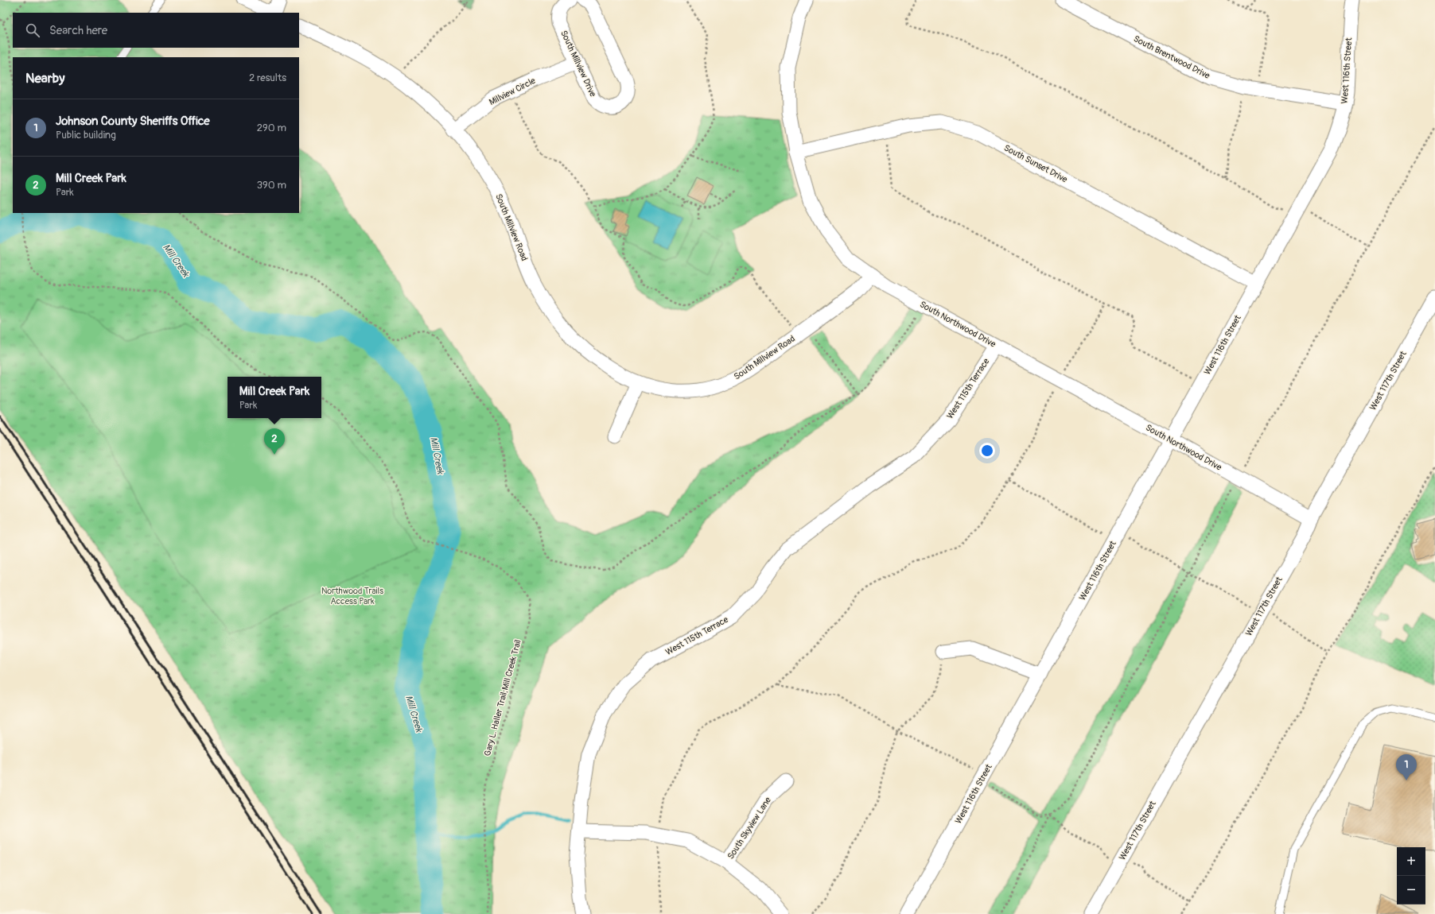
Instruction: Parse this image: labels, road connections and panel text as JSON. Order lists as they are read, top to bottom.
{
  "streets": {
    "street": [
      "South Brentwood Drive",
      "South Millview Drive",
      "West 116th Street",
      "Millview Circle",
      "South Sunset Drive",
      "South Millview Road",
      "South Northwood Drive",
      "West 117th Street",
      "West 115th Terrace",
      "South Skyview Lane"
    ],
    "path": ["Gary L. Haller Trail;Mill Creek Trail"]
  },
  "crossings": [
    ["South Brentwood Drive", "West 116th Street"],
    ["South Millview Drive", "Millview Circle"],
    ["West 116th Street", "South Sunset Drive"],
    ["West 116th Street", "South Northwood Drive"],
    ["Millview Circle", "South Millview Road"],
    ["South Sunset Drive", "South Northwood Drive"],
    ["South Millview Road", "South Northwood Drive"],
    ["South Northwood Drive", "West 117th Street"],
    ["South Northwood Drive", "West 115th Terrace"],
    ["West 115th Terrace", "South Skyview Lane"]
  ],
  "water": ["Mill Creek"],
  "parks": ["Northwood Trails Access Park"],
  "page": {
    "search": "Search here",
    "heading": ["Nearby", "2 results"],
    "list": [
      {
        "mark": "1",
        "name": "Johnson County Sheriffs Office",
        "note": "Public building",
        "value": "290 m"
      },
      {
        "mark": "2",
        "name": "Mill Creek Park",
        "note": "Park",
        "value": "390 m"
      }
    ],
    "popup": ["Mill Creek Park", "Park"],
    "pins": ["2", "1"],
    "map_buttons": ["+", "−"]
  }
}
